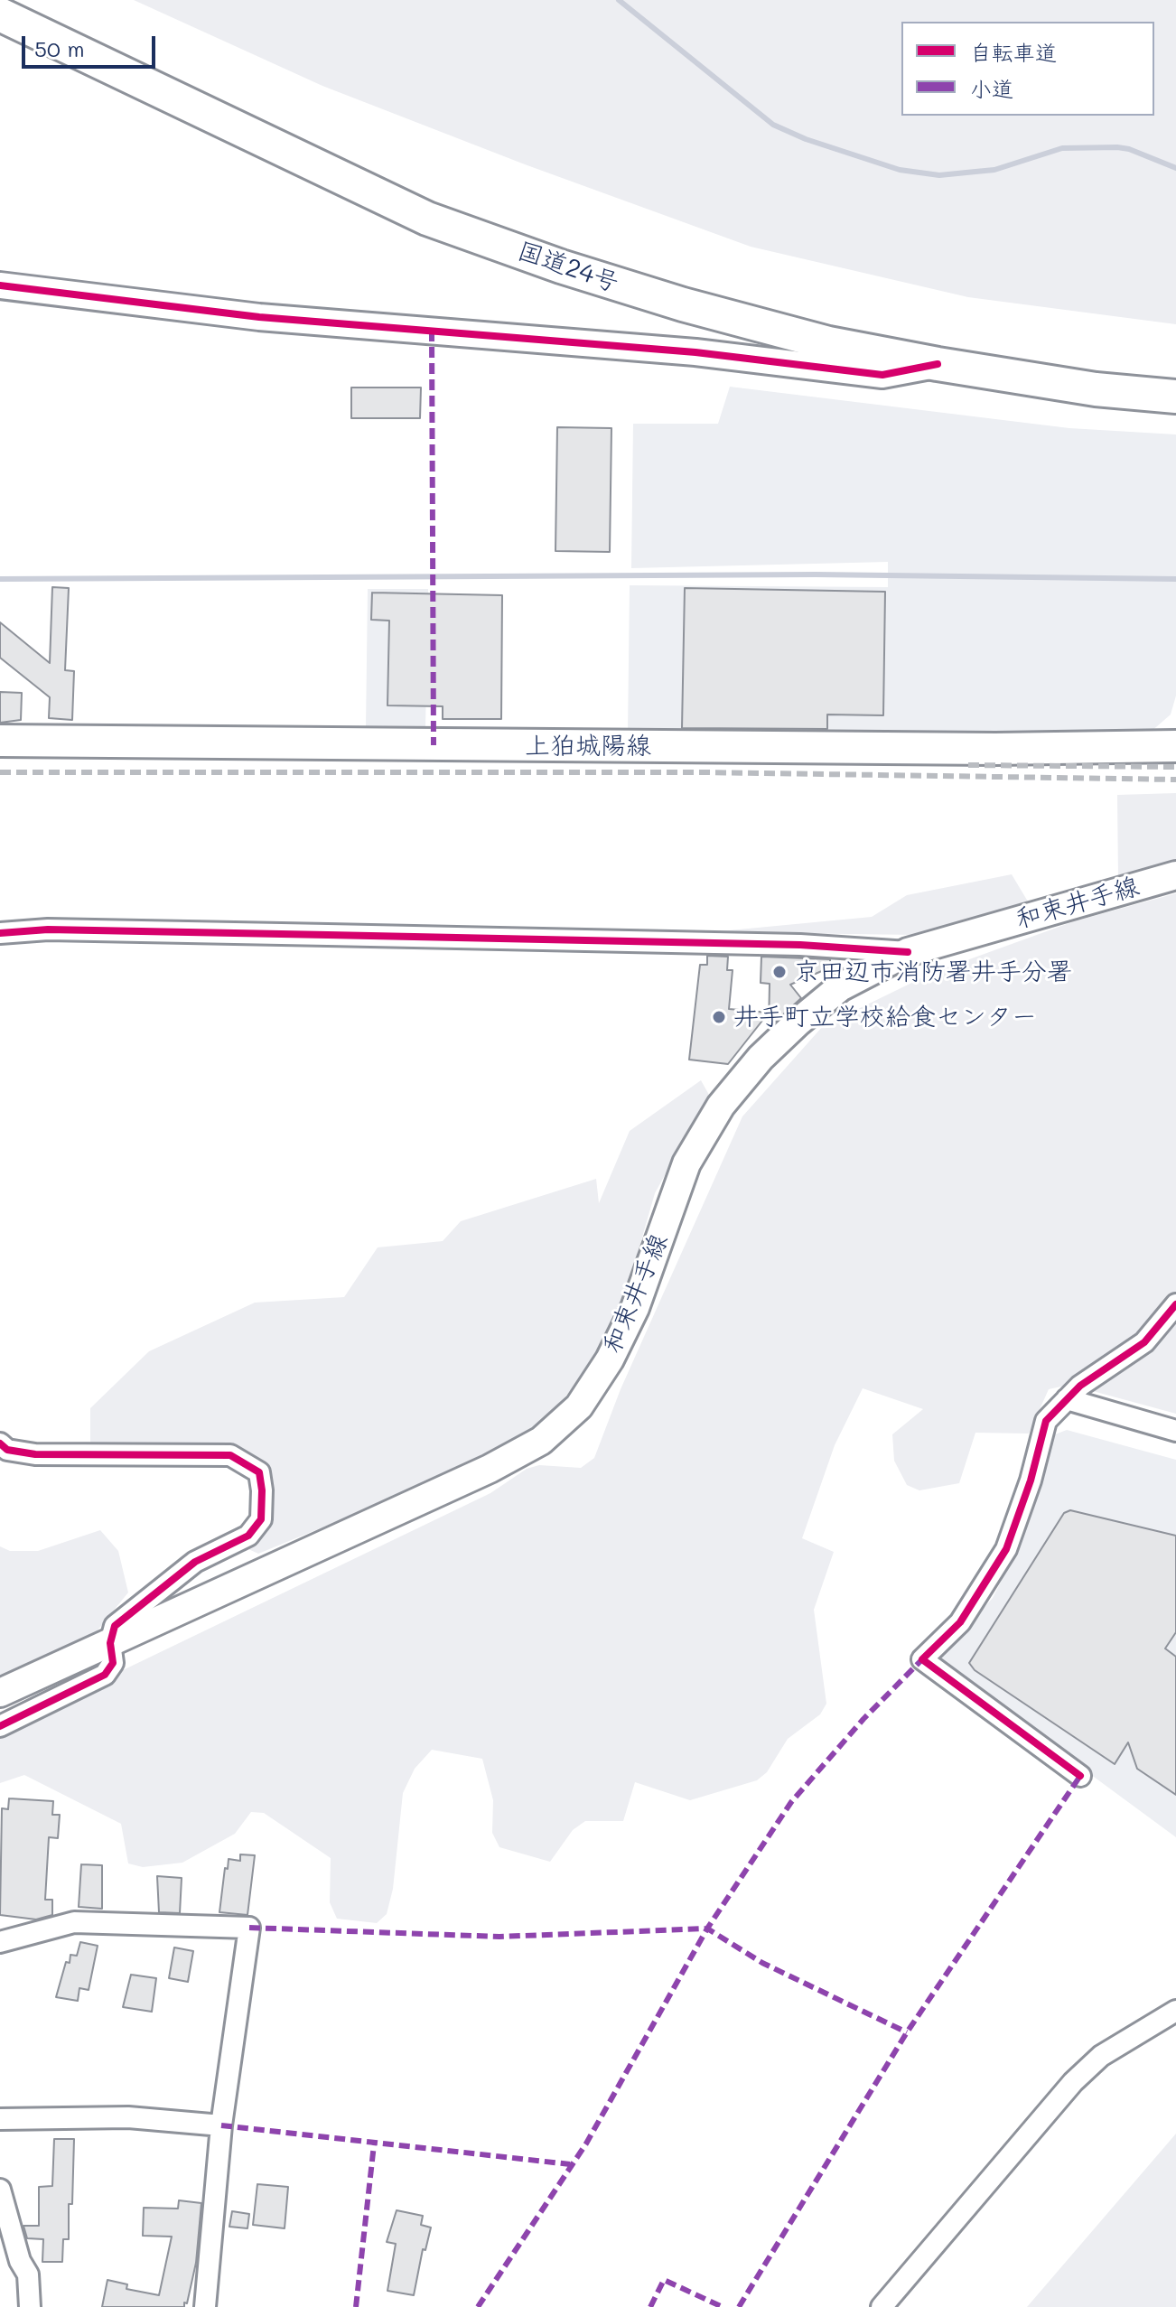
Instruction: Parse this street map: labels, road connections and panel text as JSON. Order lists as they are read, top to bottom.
{
  "streets": {
    "highway": ["国道24号"],
    "main road": ["上狛城陽線", "和束井手線"]
  },
  "places": ["京田辺市消防署井手分署", "井手町立学校給食センター"],
  "legend": ["自転車道", "小道"],
  "scale_bar": "50 m"
}
